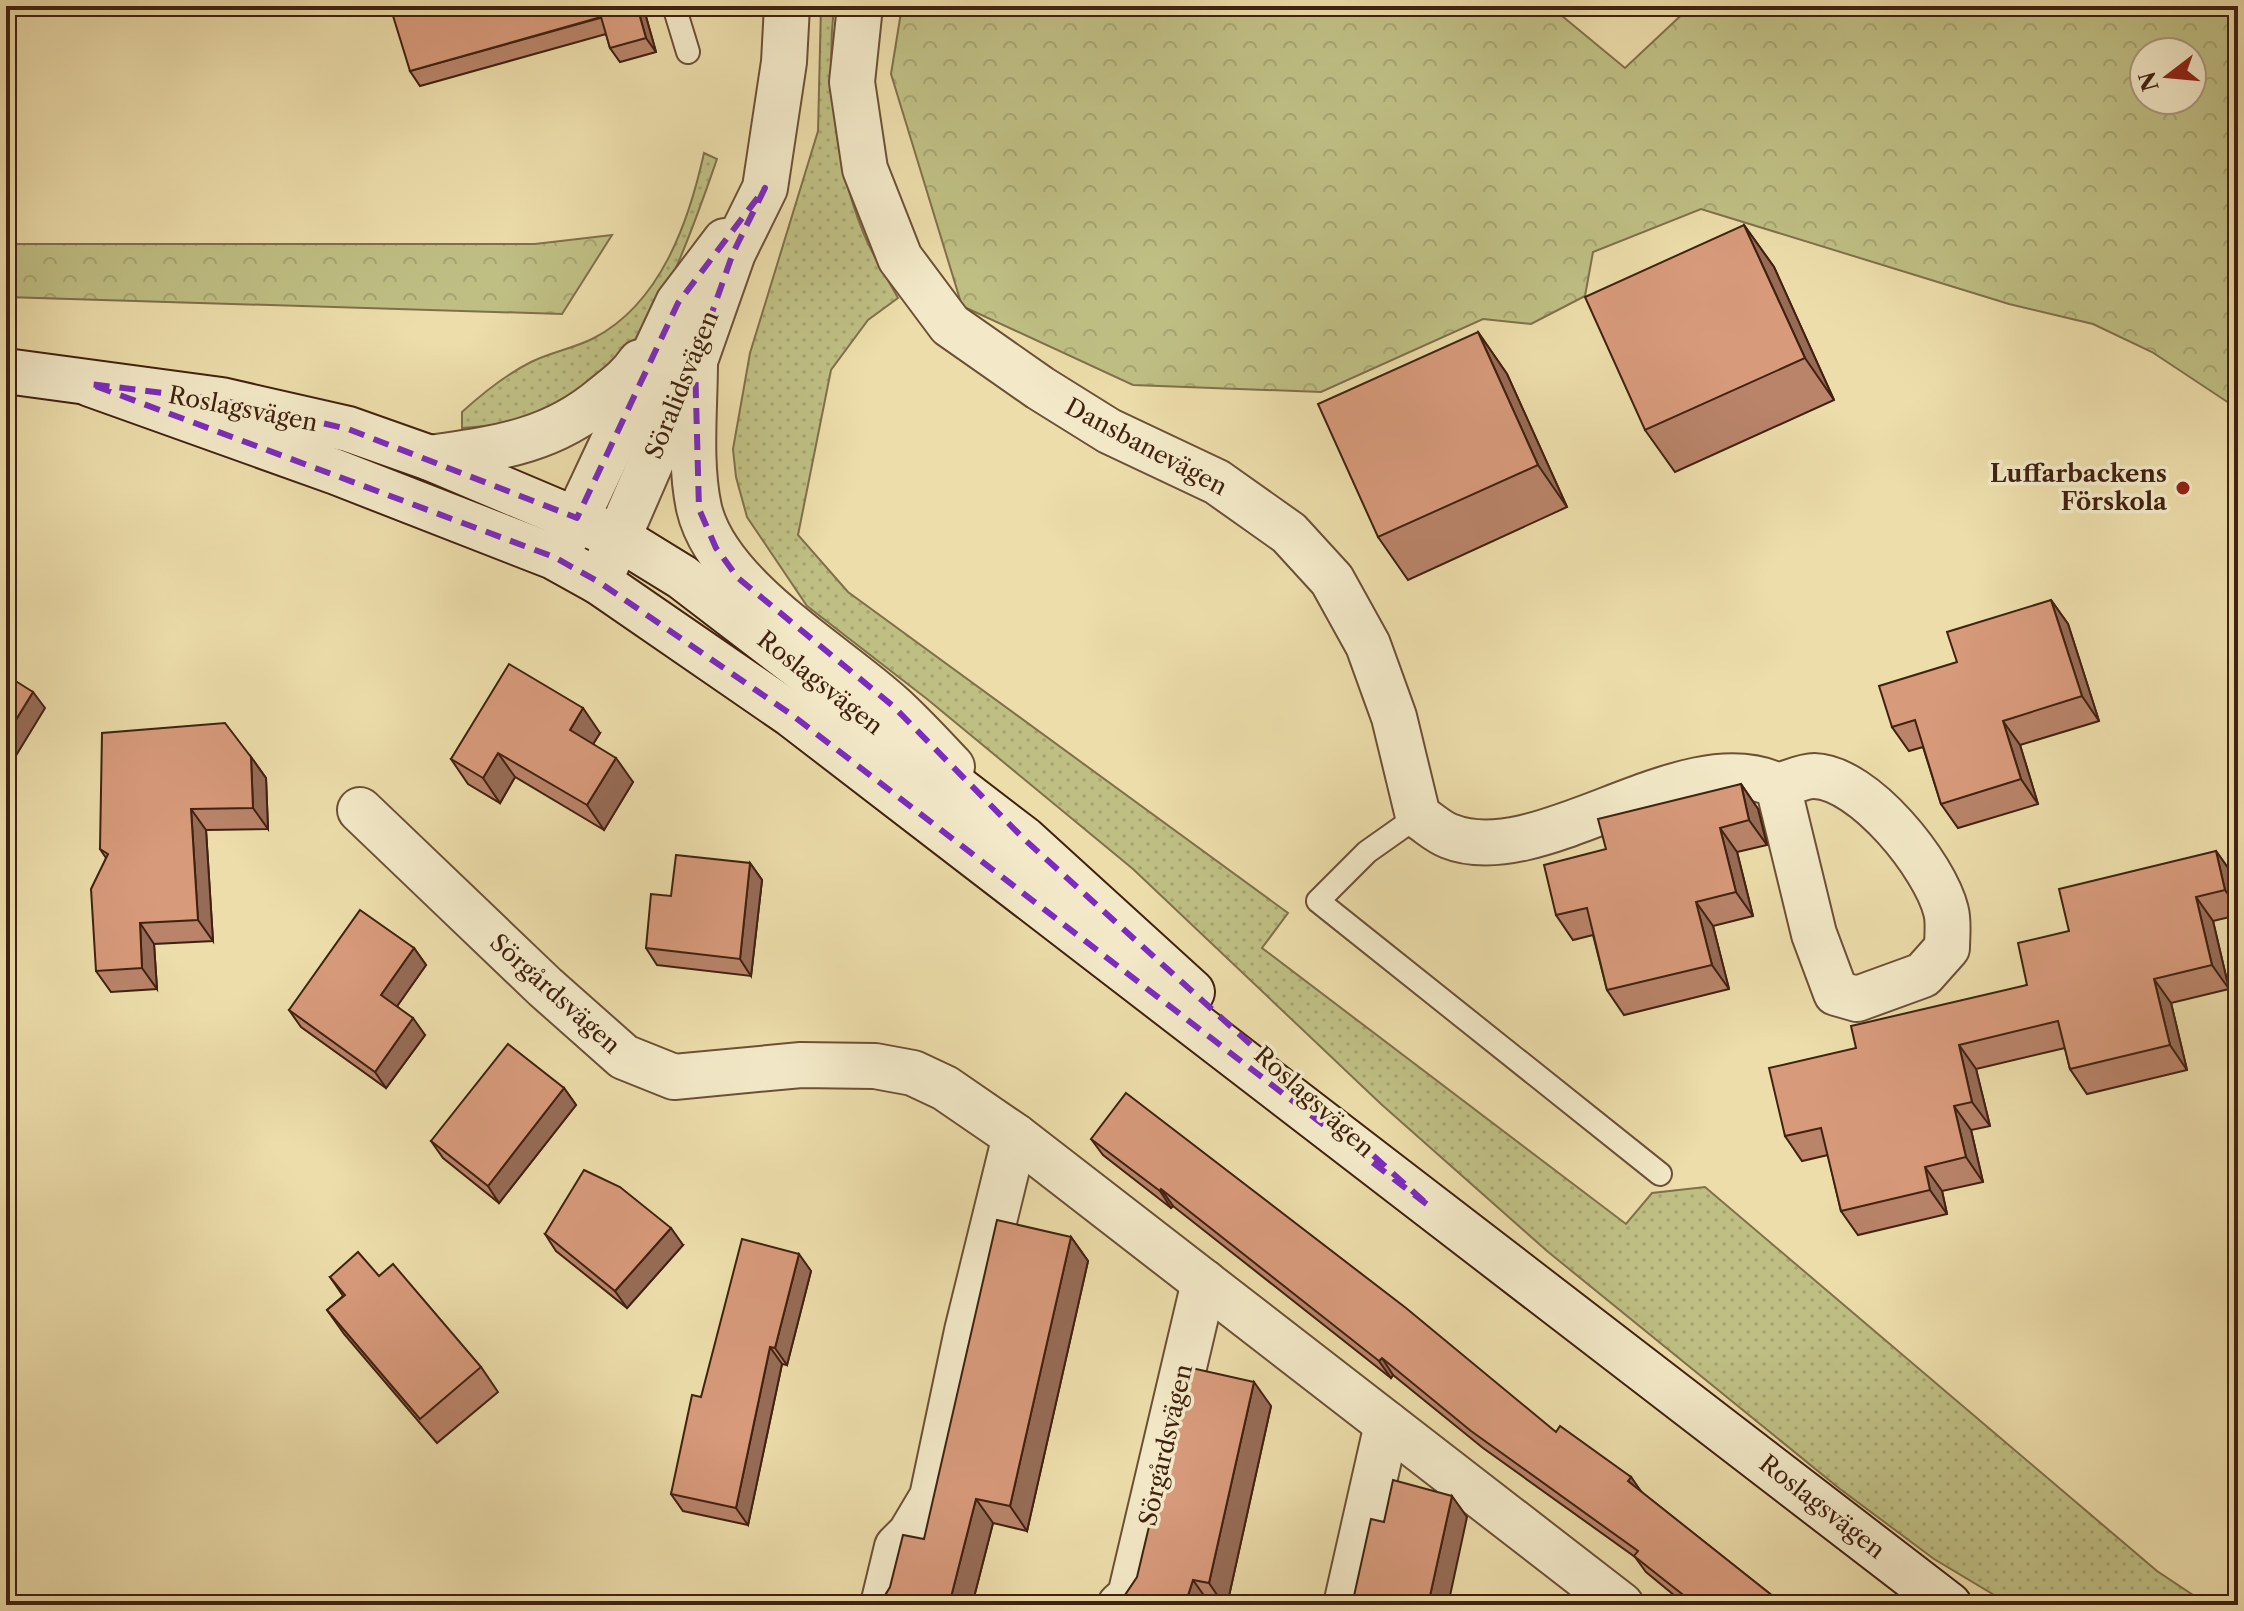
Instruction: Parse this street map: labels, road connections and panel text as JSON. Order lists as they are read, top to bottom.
{
  "streets": {
    "street": [
      "Söralidsvägen",
      "Roslagsvägen",
      "Dansbanevägen",
      "Sörgårdsvägen"
    ]
  },
  "crossings": [
    ["Söralidsvägen", "Roslagsvägen"]
  ],
  "places": ["Luffarbackens Förskola"],
  "north": "left"
}
